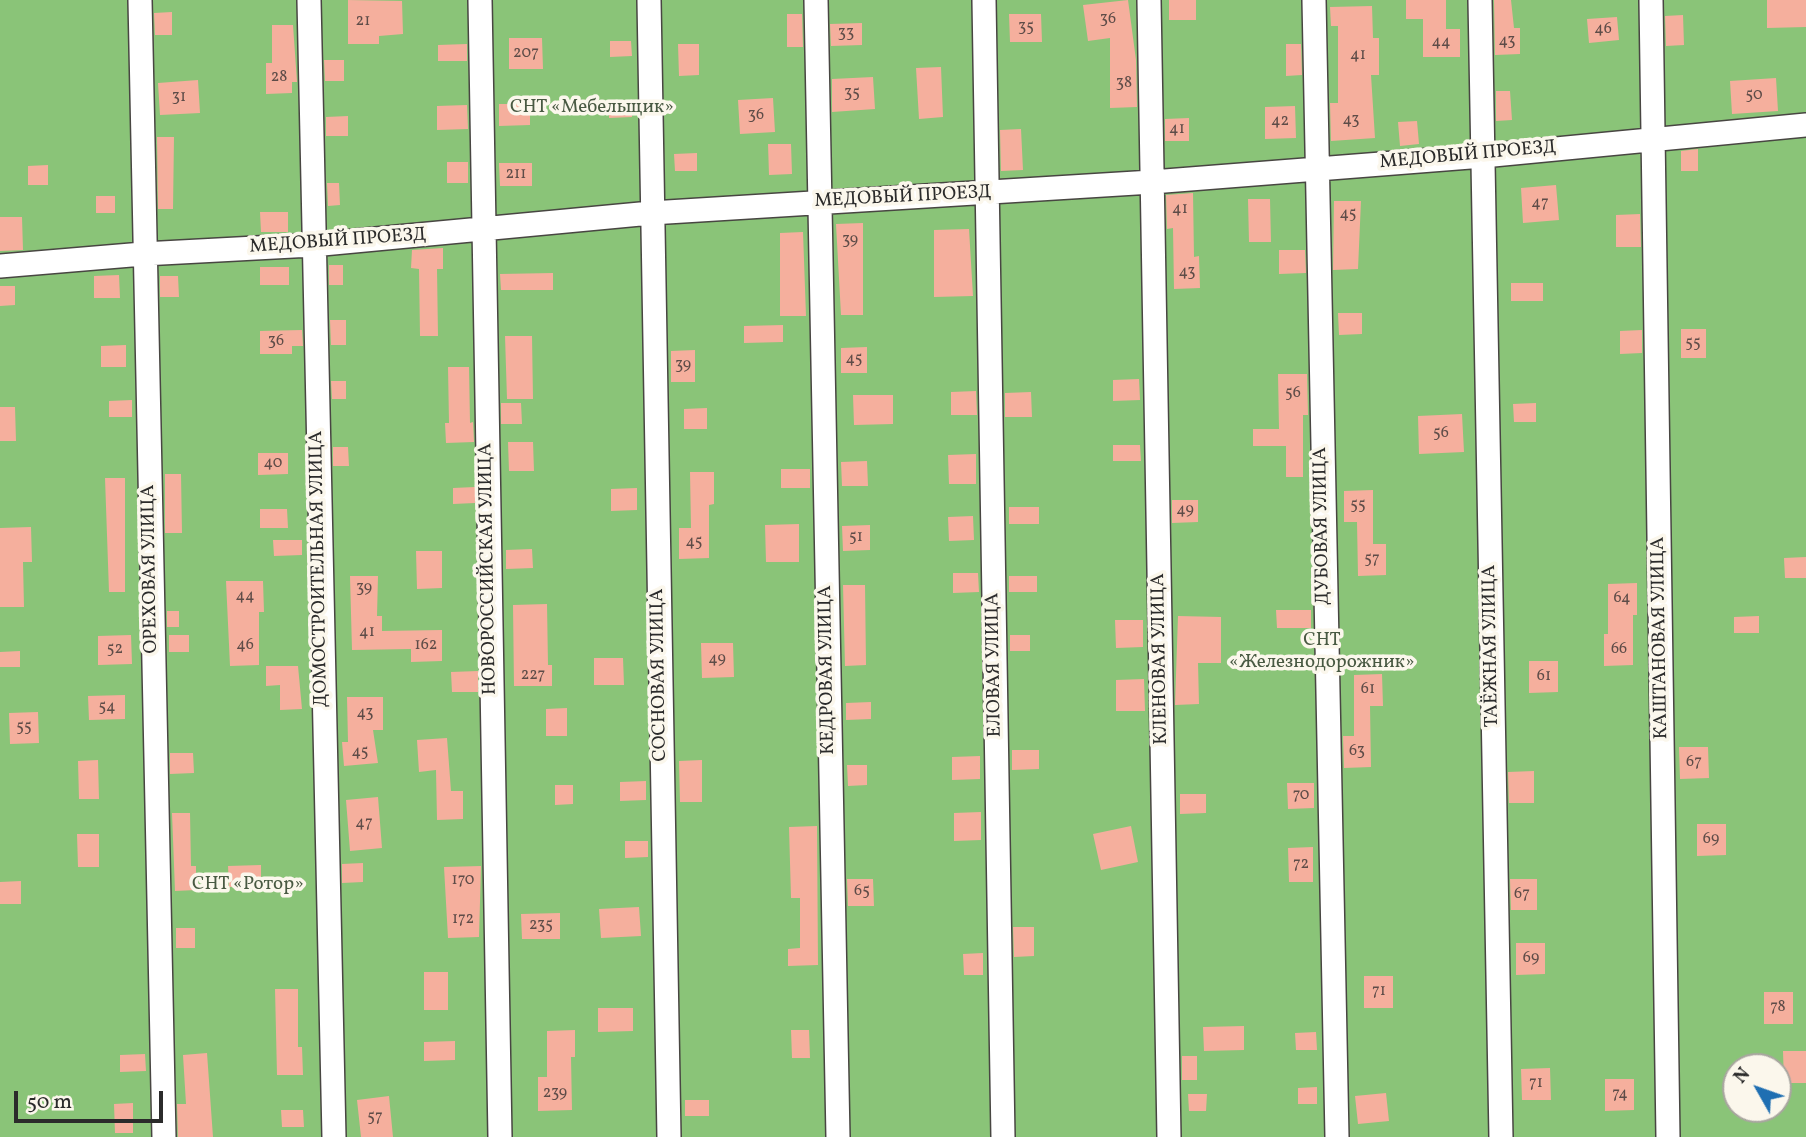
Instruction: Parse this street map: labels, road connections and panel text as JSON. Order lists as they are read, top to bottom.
{
  "streets": {
    "street": [
      "МЕДОВЫЙ ПРОЕЗД",
      "ДУБОВАЯ УЛИЦА",
      "ОРЕХОВАЯ УЛИЦА",
      "ДОМОСТРОИТЕЛЬНАЯ УЛИЦА",
      "НОВОРОССИЙСКАЯ УЛИЦА",
      "КАШТАНОВАЯ УЛИЦА",
      "ТАЁЖНАЯ УЛИЦА",
      "КЛЕНОВАЯ УЛИЦА",
      "ЕЛОВАЯ УЛИЦА",
      "КЕДРОВАЯ УЛИЦА",
      "СОСНОВАЯ УЛИЦА"
    ]
  },
  "crossings": [
    ["МЕДОВЫЙ ПРОЕЗД", "ДУБОВАЯ УЛИЦА"],
    ["МЕДОВЫЙ ПРОЕЗД", "ОРЕХОВАЯ УЛИЦА"],
    ["МЕДОВЫЙ ПРОЕЗД", "ДОМОСТРОИТЕЛЬНАЯ УЛИЦА"],
    ["МЕДОВЫЙ ПРОЕЗД", "НОВОРОССИЙСКАЯ УЛИЦА"],
    ["МЕДОВЫЙ ПРОЕЗД", "КАШТАНОВАЯ УЛИЦА"],
    ["МЕДОВЫЙ ПРОЕЗД", "ТАЁЖНАЯ УЛИЦА"],
    ["МЕДОВЫЙ ПРОЕЗД", "КЛЕНОВАЯ УЛИЦА"],
    ["МЕДОВЫЙ ПРОЕЗД", "ЕЛОВАЯ УЛИЦА"],
    ["МЕДОВЫЙ ПРОЕЗД", "КЕДРОВАЯ УЛИЦА"],
    ["МЕДОВЫЙ ПРОЕЗД", "СОСНОВАЯ УЛИЦА"]
  ],
  "parks": ["СНТ «Мебельщик»", "СНТ «Железнодорожник»", "СНТ «Ротор»"],
  "house_numbers": [
    "36",
    "21",
    "35",
    "46",
    "33",
    "43",
    "44",
    "207",
    "41",
    "28",
    "38",
    "35",
    "50",
    "31",
    "36",
    "43",
    "42",
    "41",
    "211",
    "47",
    "41",
    "45",
    "39",
    "43",
    "36",
    "55",
    "45",
    "39",
    "56",
    "56",
    "40",
    "55",
    "49",
    "51",
    "45",
    "57",
    "39",
    "44",
    "64",
    "41",
    "46",
    "162",
    "52",
    "66",
    "49",
    "227",
    "61",
    "61",
    "54",
    "43",
    "55",
    "63",
    "45",
    "67",
    "70",
    "47",
    "69",
    "72",
    "170",
    "65",
    "67",
    "172",
    "235",
    "69",
    "71",
    "78",
    "71",
    "239",
    "74",
    "57"
  ],
  "scale_bar": "50 m",
  "north": "top left"
}
